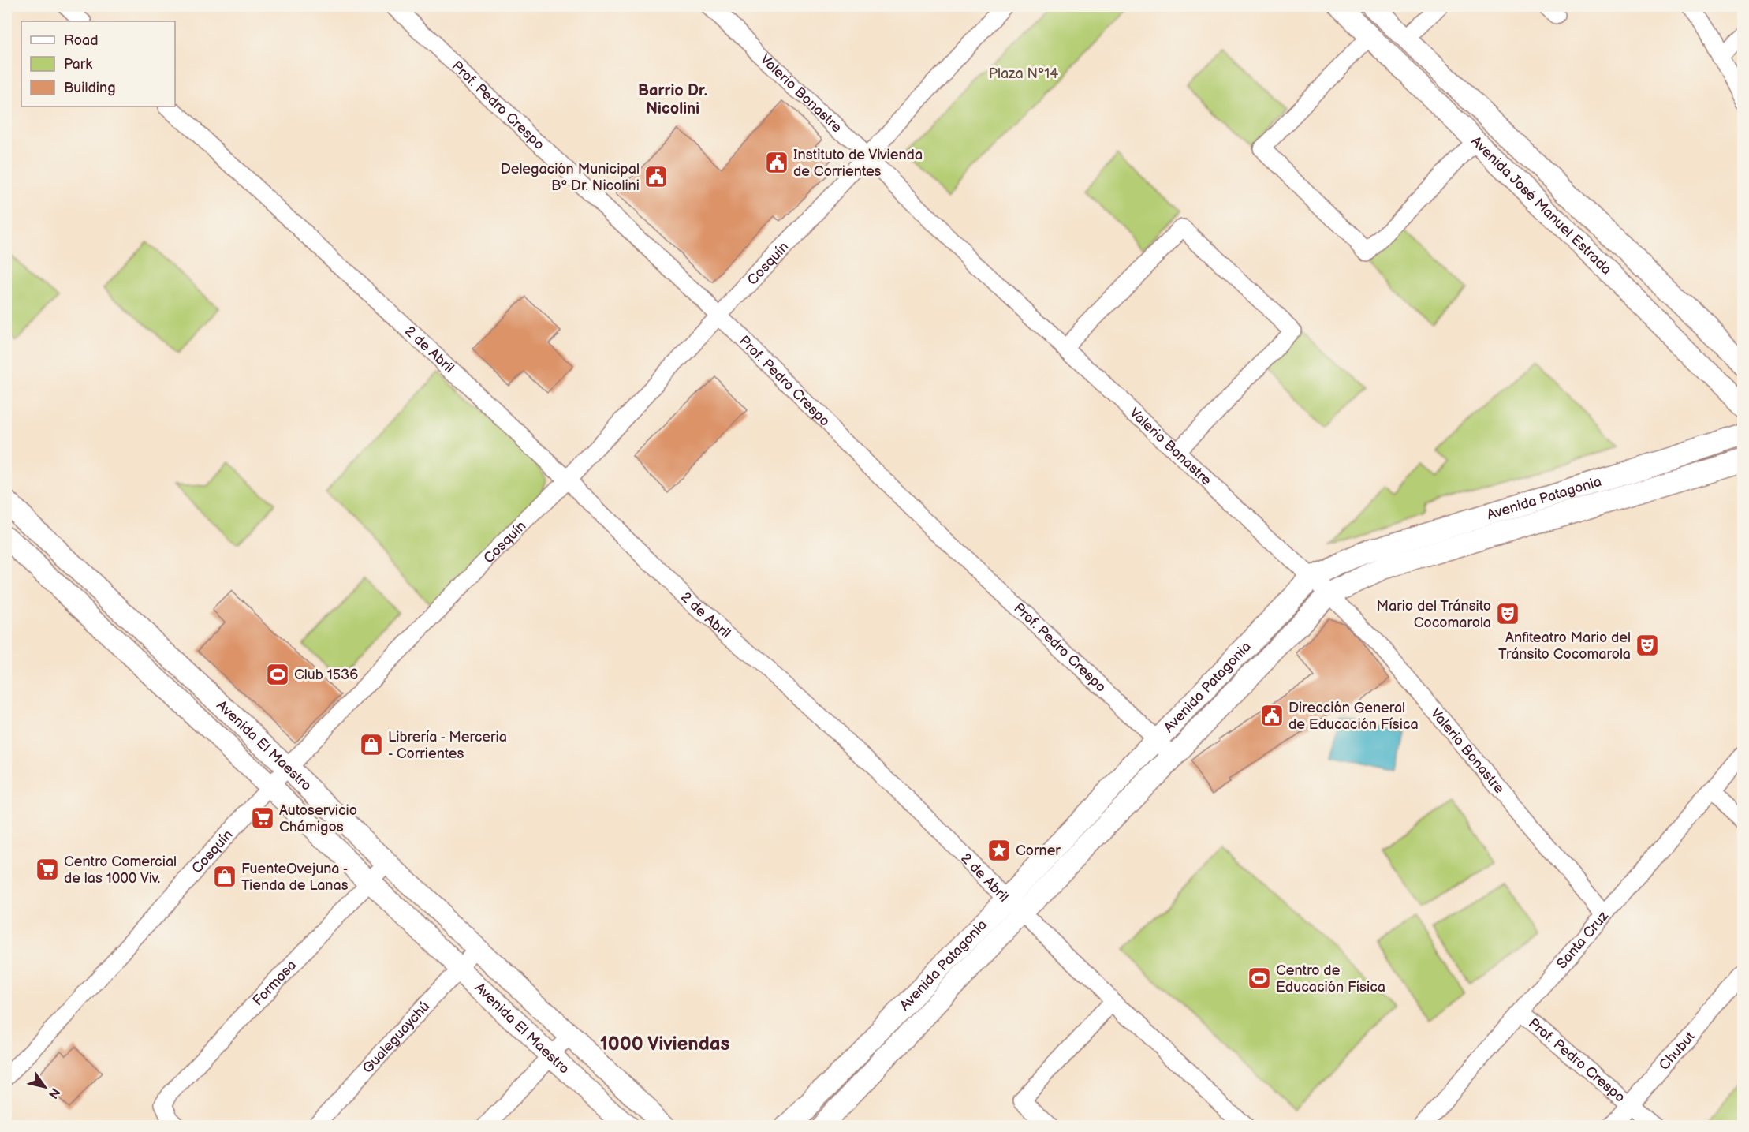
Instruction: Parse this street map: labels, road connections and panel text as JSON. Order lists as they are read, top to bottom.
{
  "streets": {
    "main road": ["Avenida José Manuel Estrada", "Avenida Patagonia", "Avenida El Maestro"],
    "street": [
      "Valerio Bonastre",
      "Prof. Pedro Crespo",
      "Cosquín",
      "2 de Abril",
      "Santa Cruz",
      "Formosa",
      "Gualeguaychú",
      "Chubut"
    ]
  },
  "crossings": [
    ["Valerio Bonastre", "Cosquín"],
    ["Valerio Bonastre", "Avenida Patagonia"],
    ["Valerio Bonastre", "Santa Cruz"],
    ["Prof. Pedro Crespo", "Cosquín"],
    ["Prof. Pedro Crespo", "Avenida Patagonia"],
    ["Prof. Pedro Crespo", "Santa Cruz"],
    ["Prof. Pedro Crespo", "Chubut"],
    ["Cosquín", "2 de Abril"],
    ["Cosquín", "Avenida El Maestro"],
    ["2 de Abril", "Avenida Patagonia"],
    ["Avenida El Maestro", "Formosa"],
    ["Avenida El Maestro", "Gualeguaychú"]
  ],
  "districts": ["Barrio Dr. Nicolini", "1000 Viviendas"],
  "parks": ["Plaza N°14"],
  "places": {
    "public building": ["Instituto de Vivienda de Corrientes", "Delegación Municipal Bº Dr. Nicolini", "Dirección General de Educación Física"],
    "theatre": ["Mario del Tránsito Cocomarola", "Anfiteatro Mario del Tránsito Cocomarola"],
    "sports": ["Club 1536", "Centro de Educación Física"],
    "shop": ["Librería - Merceria - Corrientes", "FuenteOvejuna - Tienda de Lanas"],
    "supermarket": ["Autoservicio Chámigos", "Centro Comercial de las 1000 Viv."],
    "place": ["Corner"]
  },
  "legend": ["Road", "Park", "Building"],
  "north": "bottom right"
}
